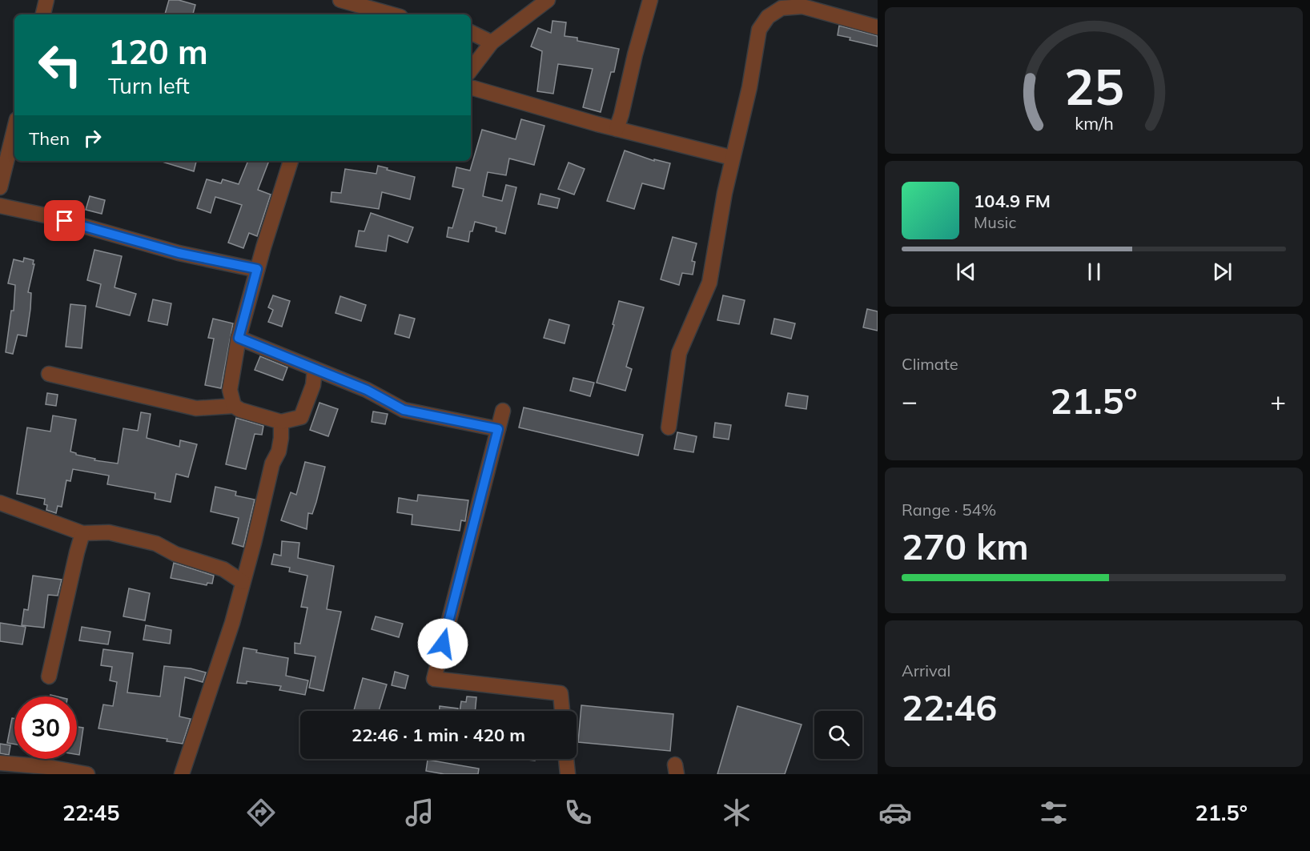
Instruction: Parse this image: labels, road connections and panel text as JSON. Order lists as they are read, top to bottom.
{
  "page": {
    "turn": ["120 m", "Turn left"],
    "then": "Then",
    "song": ["104.9 FM", "Music"],
    "tile": [
      "Climate",
      ["Range · 54%", "270 km"],
      ["Arrival", "22:46"]
    ],
    "heat": ["−", "21.5°", "+"],
    "limit": "30",
    "trip": "22:46 · 1 min · 420 m",
    "tabs": ["22:45", "21.5°"],
    "gauge": ["25", "km/h"]
  }
}
